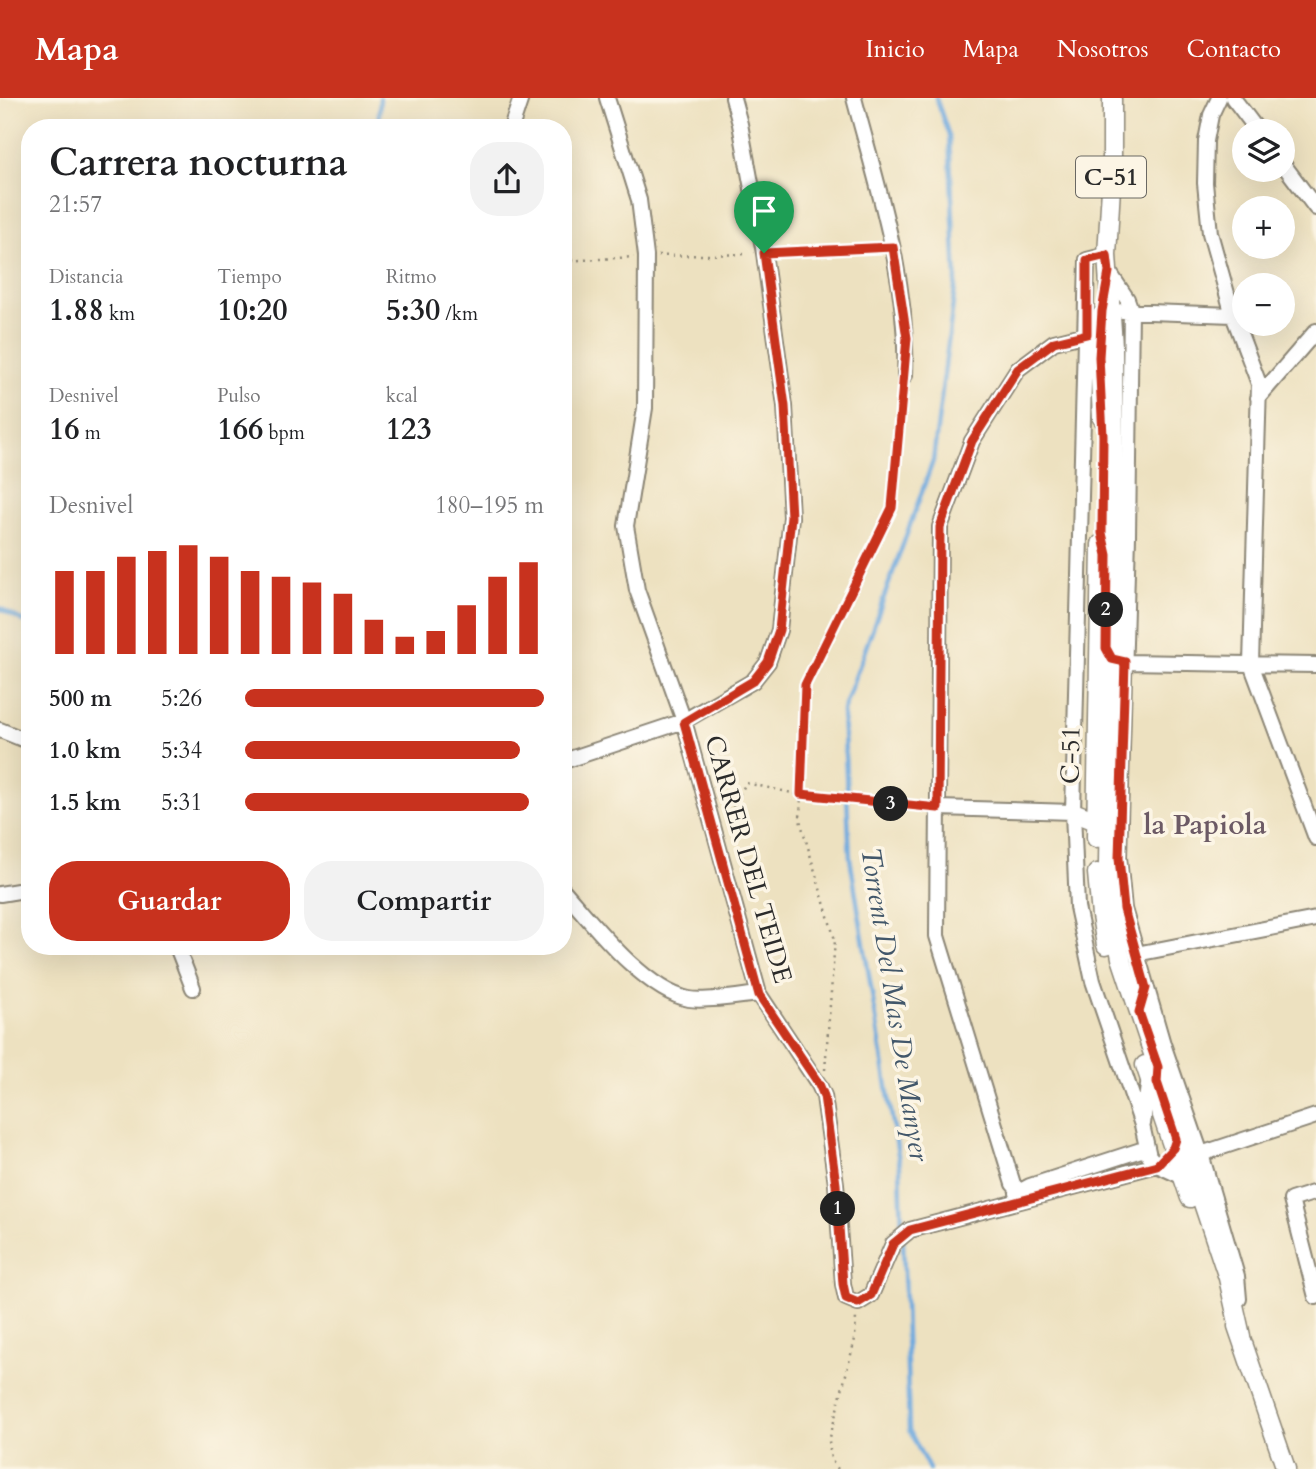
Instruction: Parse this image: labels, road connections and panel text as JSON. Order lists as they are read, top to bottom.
{
  "streets": {
    "main road": ["C-51"],
    "street": ["CARRER DEL TEIDE"]
  },
  "districts": ["la Papiola"],
  "water": ["Torrent Del Mas De Manyer"],
  "page": {
    "header": "Mapa",
    "nav": [
      "Inicio",
      "Mapa",
      "Nosotros",
      "Contacto"
    ],
    "map_buttons": ["+", "−"],
    "heading": ["Carrera nocturna", "21:57"],
    "stats": [
      ["Distancia", "1.88 km"],
      ["Tiempo", "10:20"],
      ["Ritmo", "5:30 /km"],
      ["Desnivel", "16 m"],
      ["Pulso", "166 bpm"],
      ["kcal", "123"]
    ],
    "chart": ["Desnivel", "180–195 m"],
    "pins": ["2", "3", "1"],
    "list": [
      {
        "name": "500 m",
        "note": "5:26"
      },
      {
        "name": "1.0 km",
        "note": "5:34"
      },
      {
        "name": "1.5 km",
        "note": "5:31"
      }
    ],
    "buttons": ["Guardar", "Compartir"]
  }
}
